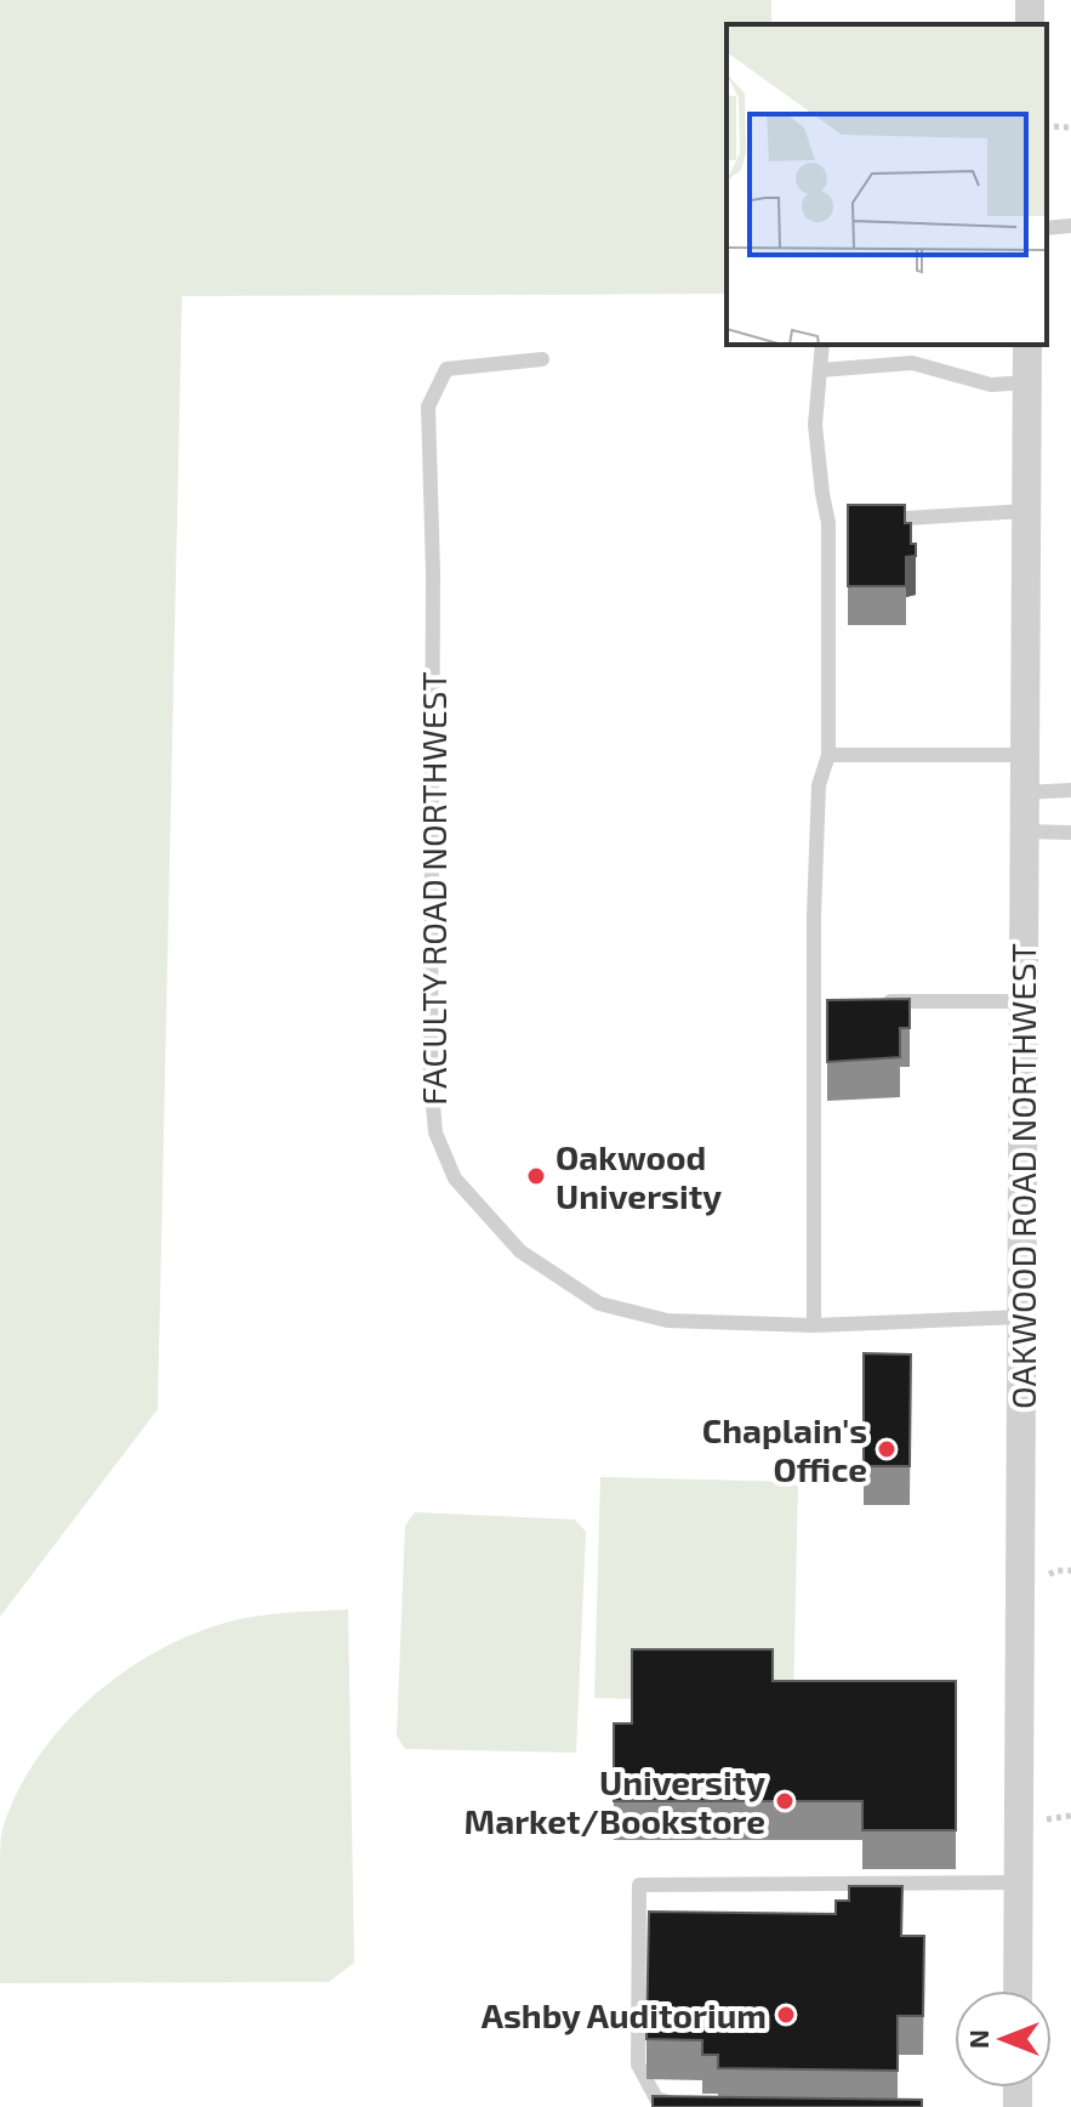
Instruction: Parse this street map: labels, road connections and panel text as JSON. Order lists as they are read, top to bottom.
{
  "streets": {
    "street": ["OAKWOOD ROAD NORTHWEST"],
    "lane": ["FACULTY ROAD NORTHWEST"]
  },
  "crossings": [
    ["FACULTY ROAD NORTHWEST", "OAKWOOD ROAD NORTHWEST"]
  ],
  "places": [
    "Oakwood University",
    "Chaplain's Office",
    "University Market/Bookstore",
    "Ashby Auditorium"
  ],
  "north": "left"
}
